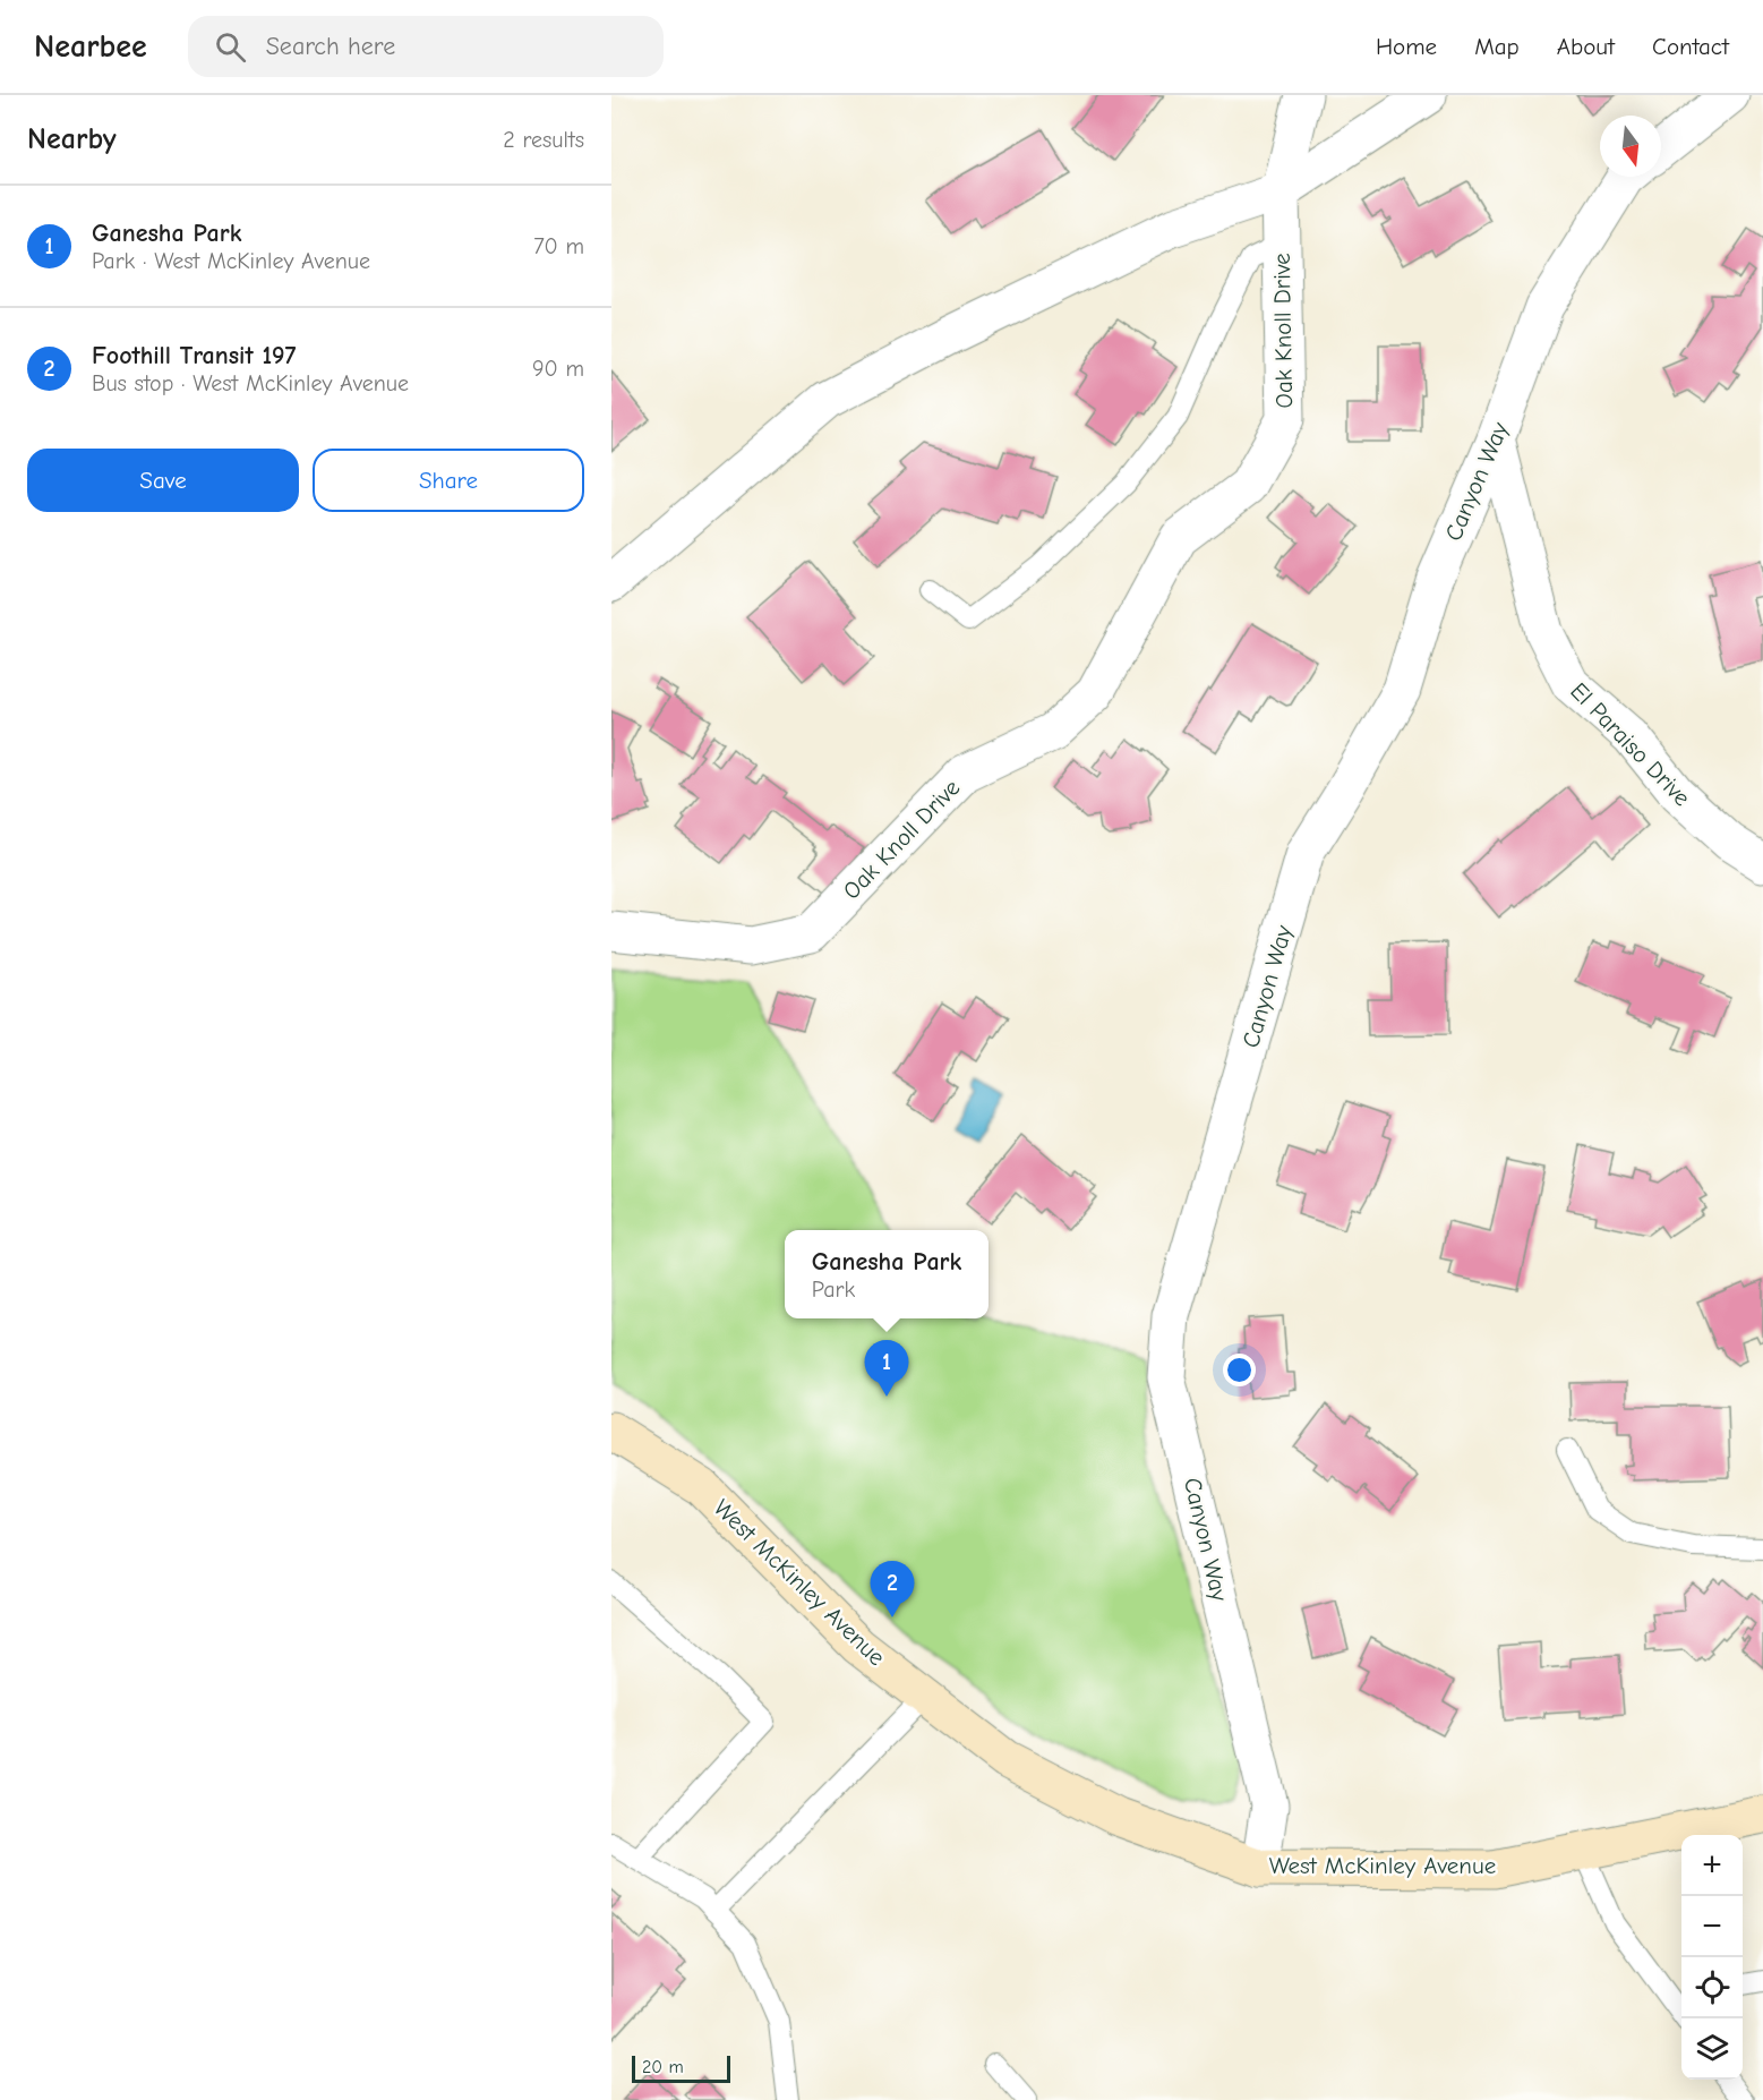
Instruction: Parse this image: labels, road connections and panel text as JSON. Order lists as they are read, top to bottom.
{
  "streets": {
    "main road": ["West McKinley Avenue"],
    "street": ["Oak Knoll Drive", "Canyon Way", "El Paraiso Drive"]
  },
  "crossings": [
    ["Canyon Way", "El Paraiso Drive"],
    ["Canyon Way", "West McKinley Avenue"]
  ],
  "scale_bar": "20 m",
  "north": "bottom",
  "page": {
    "header": "Nearbee",
    "search": "Search here",
    "nav": [
      "Home",
      "Map",
      "About",
      "Contact"
    ],
    "heading": ["Nearby", "2 results"],
    "list": [
      {
        "mark": "1",
        "name": "Ganesha Park",
        "note": "Park · West McKinley Avenue",
        "value": "70 m"
      },
      {
        "mark": "2",
        "name": "Foothill Transit 197",
        "note": "Bus stop · West McKinley Avenue",
        "value": "90 m"
      }
    ],
    "buttons": ["Save", "Share"],
    "popup": ["Ganesha Park", "Park"],
    "pins": ["1", "2"],
    "map_buttons": ["+", "−"],
    "scale": "20 m"
  }
}
